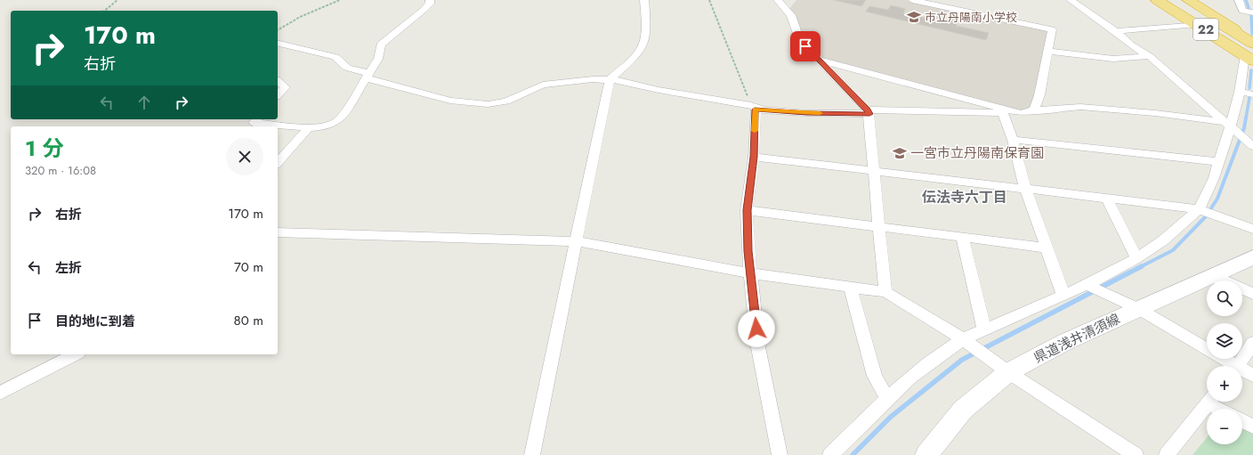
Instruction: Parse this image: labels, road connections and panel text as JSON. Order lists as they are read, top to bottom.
{
  "streets": {
    "highway": ["22"],
    "main road": ["県道浅井清須線"]
  },
  "districts": ["伝法寺六丁目"],
  "places": {
    "school or university": ["市立丹陽南小学校", "一宮市立丹陽南保育園"]
  },
  "page": {
    "turn": ["170 m", "右折"],
    "heading": ["1 分", "320 m · 16:08"],
    "list": [
      {
        "name": "右折",
        "value": "170 m"
      },
      {
        "name": "左折",
        "value": "70 m"
      },
      {
        "name": "目的地に到着",
        "value": "80 m"
      }
    ],
    "map_buttons": ["+", "−"]
  }
}
